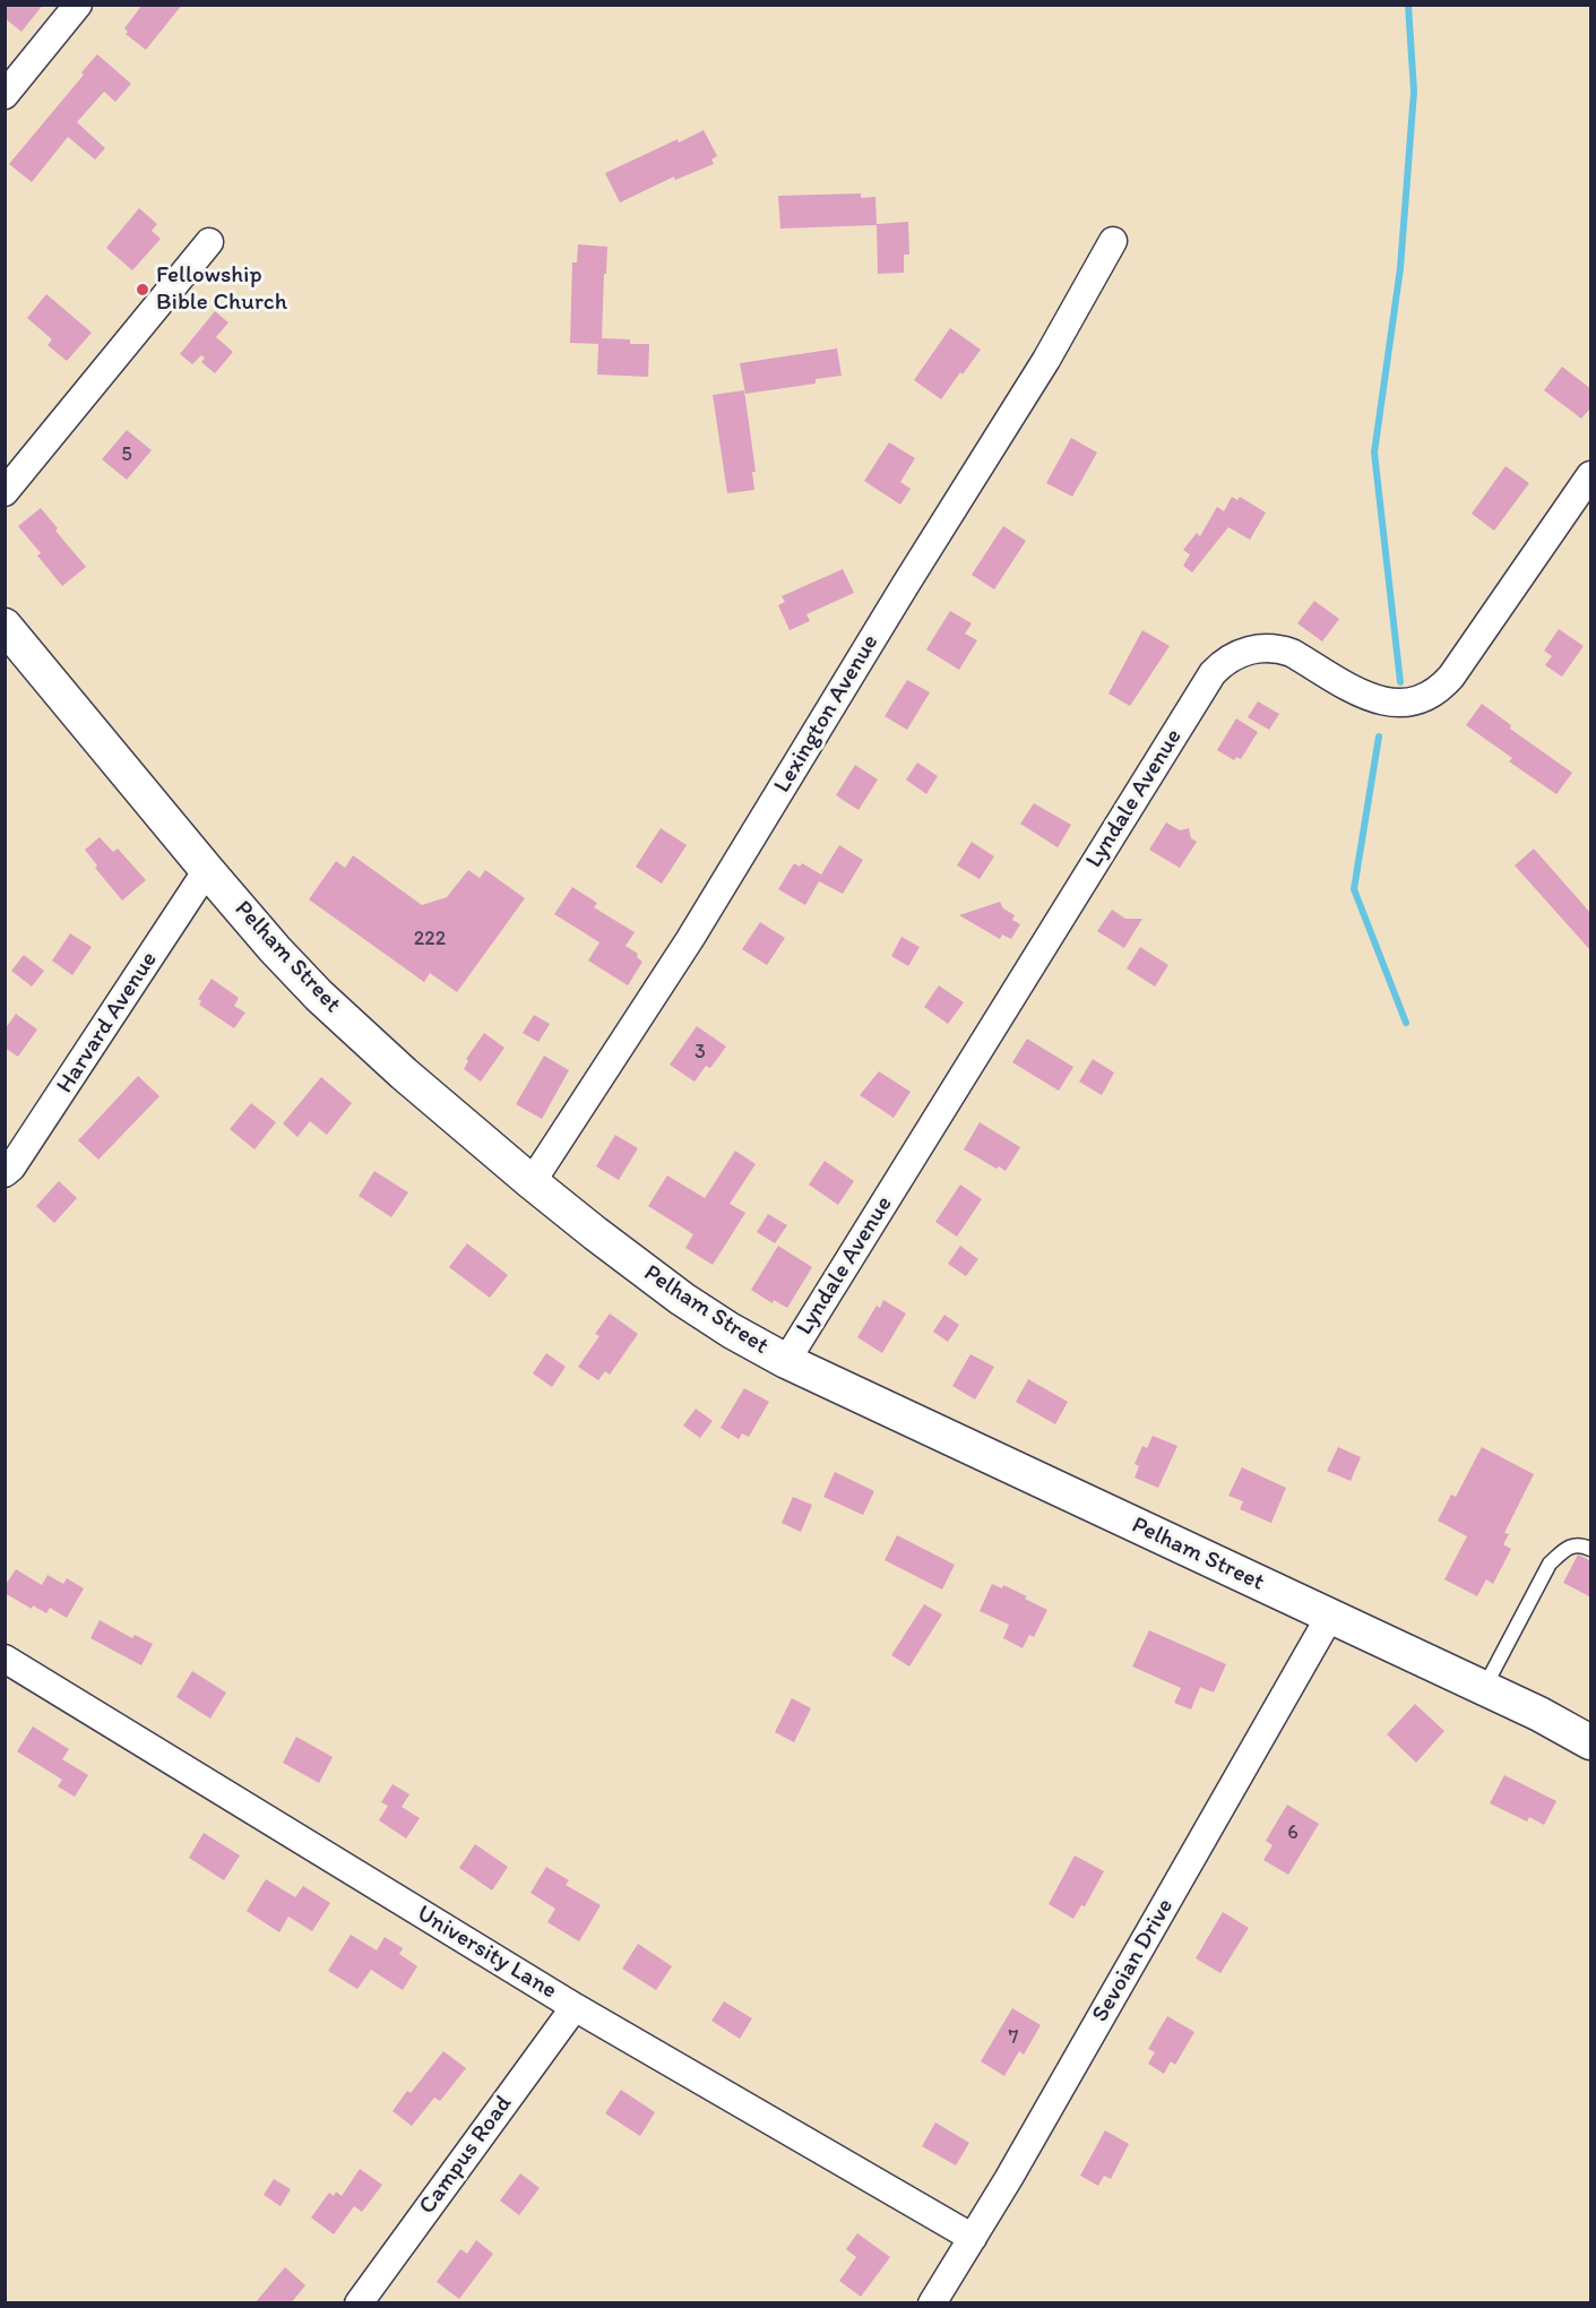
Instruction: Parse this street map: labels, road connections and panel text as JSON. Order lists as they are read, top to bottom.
{
  "streets": {
    "street": [
      "Lexington Avenue",
      "Lyndale Avenue",
      "Pelham Street",
      "Harvard Avenue",
      "University Lane",
      "Sevoian Drive",
      "Campus Road"
    ]
  },
  "crossings": [
    ["Lexington Avenue", "Pelham Street"],
    ["Lyndale Avenue", "Pelham Street"],
    ["Pelham Street", "Harvard Avenue"],
    ["Pelham Street", "Sevoian Drive"],
    ["University Lane", "Sevoian Drive"],
    ["University Lane", "Campus Road"]
  ],
  "places": ["Fellowship Bible Church"],
  "house_numbers": [
    "5",
    "222",
    "3",
    "6",
    "7"
  ]
}
